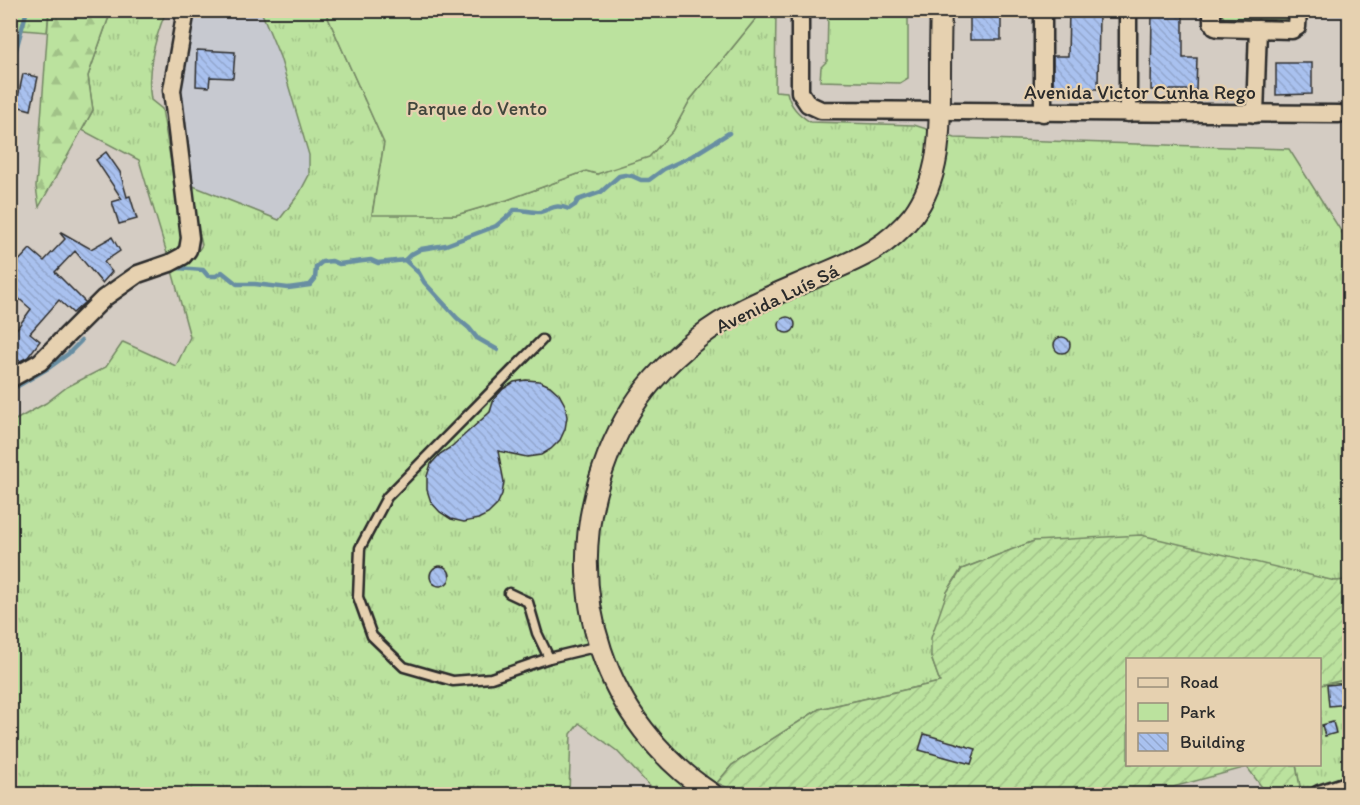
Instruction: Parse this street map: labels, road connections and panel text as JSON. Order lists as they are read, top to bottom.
{
  "streets": {
    "street": ["Avenida Victor Cunha Rego", "Avenida Luís Sá"]
  },
  "crossings": [
    ["Avenida Victor Cunha Rego", "Avenida Luís Sá"]
  ],
  "parks": ["Parque do Vento"],
  "legend": ["Road", "Park", "Building"]
}
